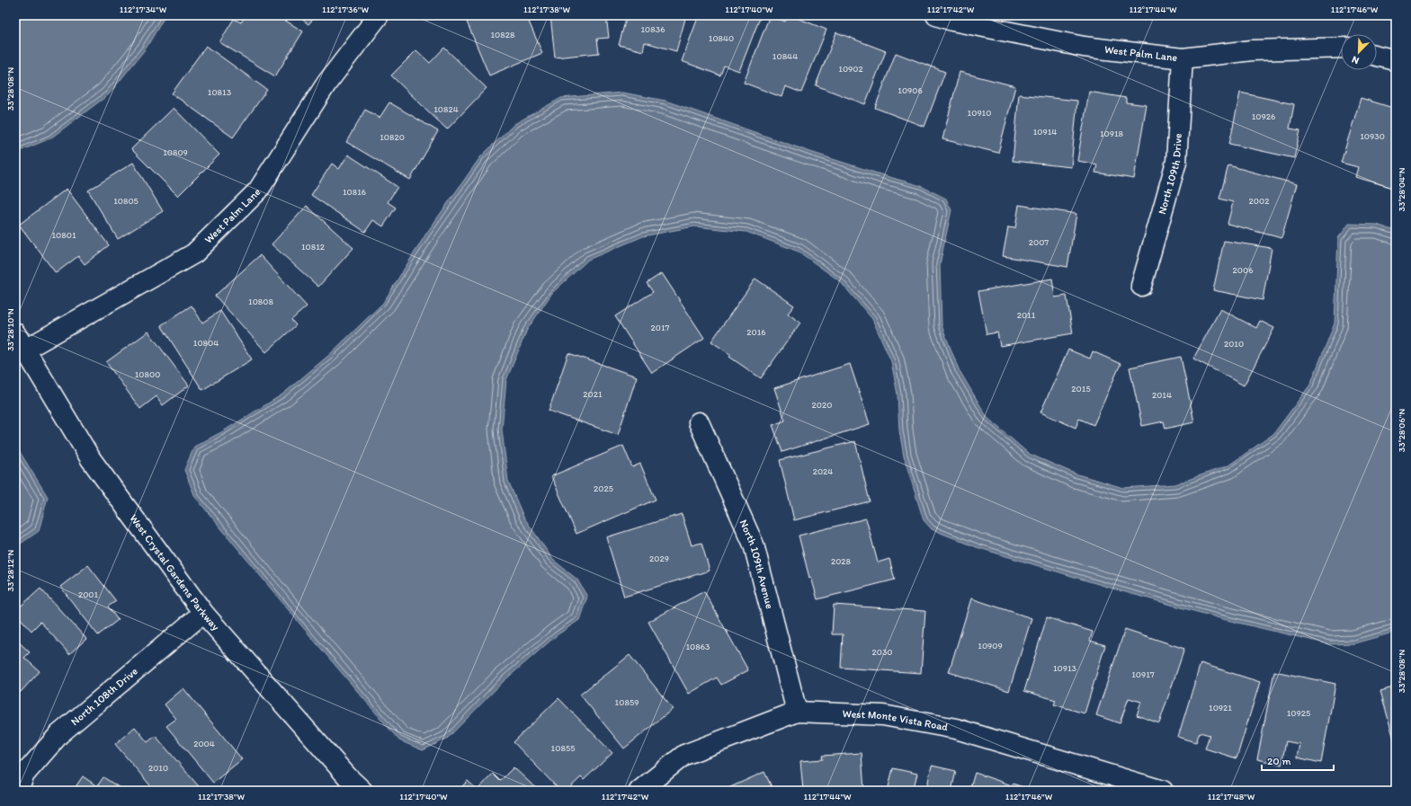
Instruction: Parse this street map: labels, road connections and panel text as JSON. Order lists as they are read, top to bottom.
{
  "streets": {
    "street": [
      "West Palm Lane",
      "North 109th Drive",
      "North 109th Avenue",
      "West Crystal Gardens Parkway",
      "North 108th Drive",
      "West Monte Vista Road"
    ]
  },
  "crossings": [
    ["West Palm Lane", "North 109th Drive"],
    ["West Palm Lane", "West Crystal Gardens Parkway"],
    ["North 109th Avenue", "West Monte Vista Road"],
    ["West Crystal Gardens Parkway", "North 108th Drive"]
  ],
  "house_numbers": [
    "10836",
    "10828",
    "10840",
    "10844",
    "10902",
    "10906",
    "10813",
    "10824",
    "10910",
    "10926",
    "10914",
    "10918",
    "10930",
    "10820",
    "10809",
    "10816",
    "10805",
    "2002",
    "10801",
    "2007",
    "10812",
    "2006",
    "10808",
    "2011",
    "2017",
    "2016",
    "10804",
    "2010",
    "10800",
    "2015",
    "2021",
    "2014",
    "2020",
    "2024",
    "2025",
    "2029",
    "2028",
    "2001",
    "10909",
    "10863",
    "2030",
    "10913",
    "10917",
    "10859",
    "10921",
    "10925",
    "2004",
    "10855",
    "2010"
  ],
  "scale_bar": "20 m",
  "north": "bottom left",
  "coordinates": [
    "112°17'34\"W",
    "112°17'36\"W",
    "112°17'38\"W",
    "112°17'40\"W",
    "112°17'42\"W",
    "112°17'44\"W",
    "112°17'46\"W",
    "33°28'08\"N",
    "33°28'04\"N",
    "33°28'10\"N",
    "33°28'06\"N",
    "33°28'12\"N",
    "112°17'48\"W"
  ]
}
